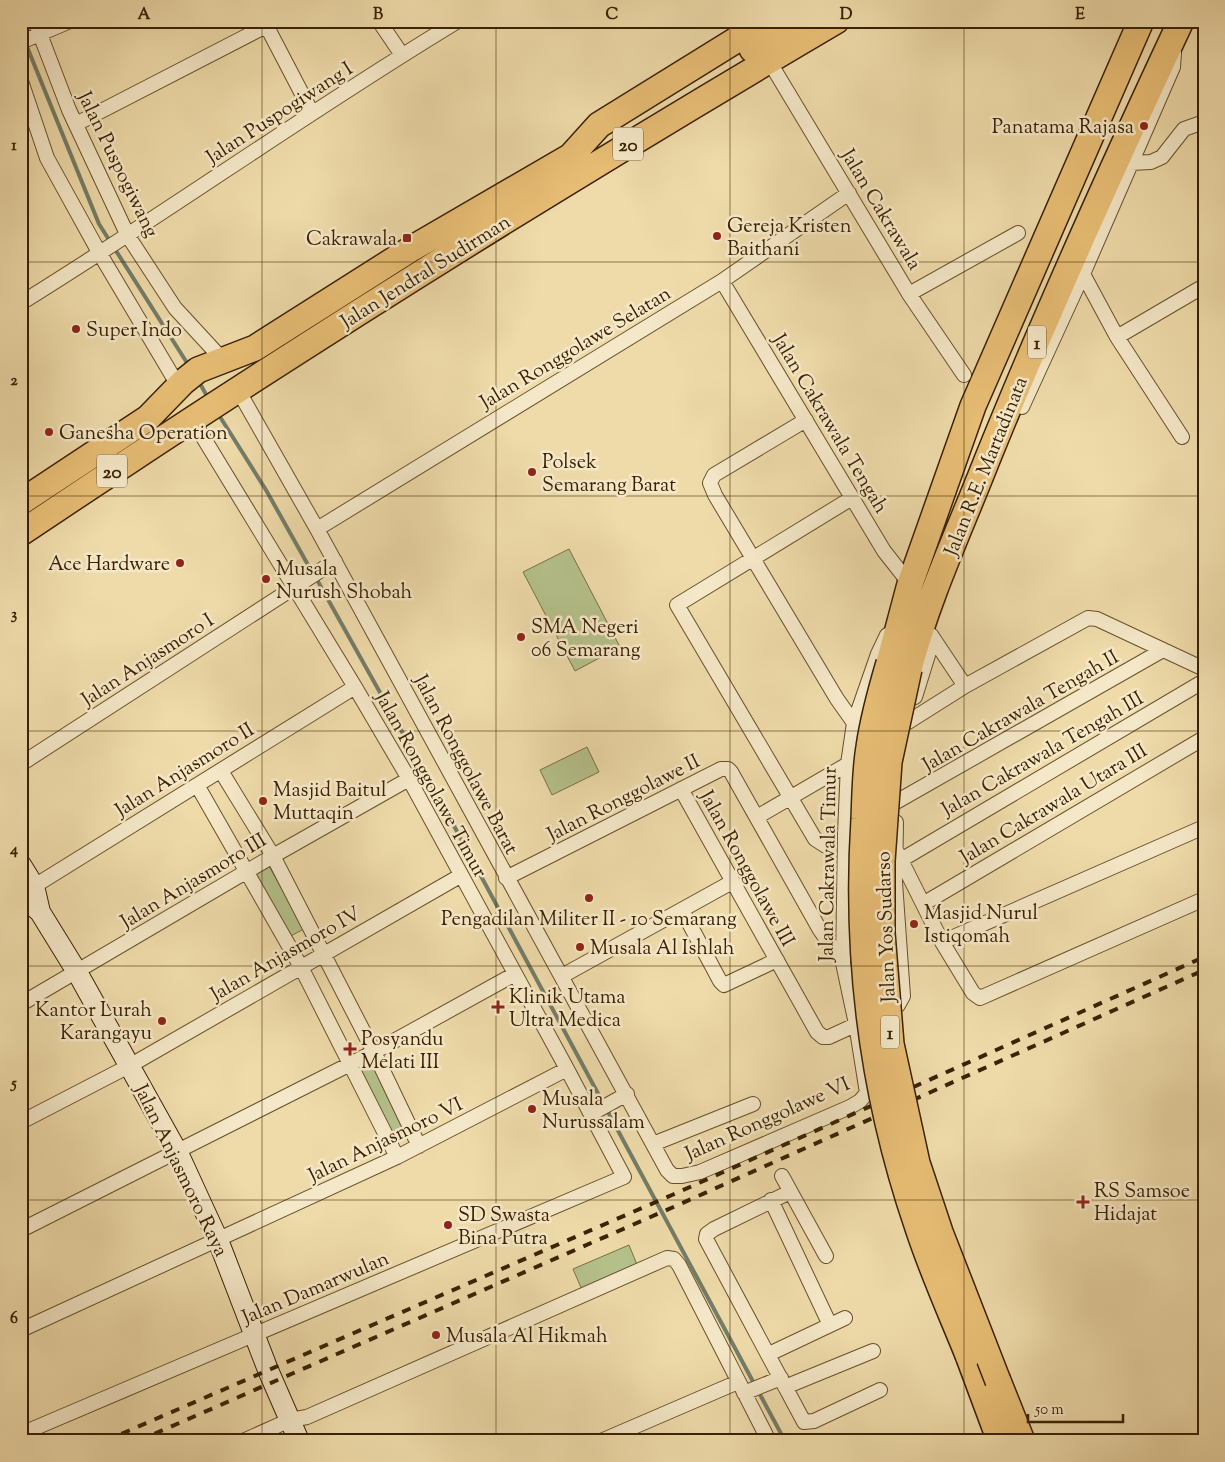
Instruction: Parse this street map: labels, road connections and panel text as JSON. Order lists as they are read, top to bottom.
{
  "streets": {
    "highway": [
      "20",
      "Jalan Jendral Sudirman",
      "1",
      "Jalan R.E. Martadinata",
      "Jalan Yos Sudarso"
    ],
    "street": [
      "Jalan Puspogiwang I",
      "Jalan Puspogiwang",
      "Jalan Cakrawala",
      "Jalan Ronggolawe Selatan",
      "Jalan Cakrawala Tengah",
      "Jalan Anjasmoro I",
      "Jalan Cakrawala Tengah II",
      "Jalan Cakrawala Tengah III",
      "Jalan Ronggolawe Barat",
      "Jalan Anjasmoro II",
      "Jalan Ronggolawe Timur",
      "Jalan Ronggolawe II",
      "Jalan Cakrawala Utara III",
      "Jalan Cakrawala Timur",
      "Jalan Ronggolawe III",
      "Jalan Anjasmoro III",
      "Jalan Anjasmoro IV",
      "Jalan Ronggolawe VI",
      "Jalan Anjasmoro VI",
      "Jalan Anjasmoro Raya",
      "Jalan Damarwulan"
    ]
  },
  "crossings": [
    ["Jalan Puspogiwang I", "Jalan Puspogiwang"],
    ["20", "Jalan Jendral Sudirman"],
    ["Jalan Puspogiwang", "Jalan Jendral Sudirman"],
    ["Jalan Cakrawala", "Jalan Jendral Sudirman"],
    ["Jalan Cakrawala", "Jalan Ronggolawe Selatan"],
    ["Jalan Jendral Sudirman", "Jalan Ronggolawe Barat"],
    ["Jalan Jendral Sudirman", "Jalan Ronggolawe Timur"],
    ["1", "Jalan R.E. Martadinata"],
    ["Jalan Ronggolawe Selatan", "Jalan Cakrawala Tengah"],
    ["Jalan Ronggolawe Selatan", "Jalan Ronggolawe Barat"],
    ["Jalan Cakrawala Tengah", "Jalan R.E. Martadinata"],
    ["Jalan R.E. Martadinata", "Jalan Cakrawala Timur"],
    ["Jalan R.E. Martadinata", "Jalan Yos Sudarso"],
    ["Jalan Anjasmoro I", "Jalan Ronggolawe Barat"],
    ["Jalan Anjasmoro I", "Jalan Ronggolawe Timur"],
    ["Jalan Ronggolawe Barat", "Jalan Ronggolawe II"],
    ["Jalan Ronggolawe Barat", "Jalan Ronggolawe VI"],
    ["Jalan Anjasmoro II", "Jalan Ronggolawe Timur"],
    ["Jalan Anjasmoro II", "Jalan Anjasmoro Raya"],
    ["Jalan Ronggolawe Timur", "Jalan Anjasmoro III"],
    ["Jalan Ronggolawe Timur", "Jalan Anjasmoro IV"],
    ["Jalan Ronggolawe Timur", "Jalan Anjasmoro VI"],
    ["Jalan Ronggolawe Timur", "Jalan Damarwulan"],
    ["Jalan Ronggolawe II", "Jalan Ronggolawe III"],
    ["Jalan Cakrawala Timur", "Jalan Ronggolawe III"],
    ["Jalan Cakrawala Timur", "Jalan Ronggolawe VI"],
    ["Jalan Anjasmoro III", "Jalan Anjasmoro Raya"],
    ["Jalan Anjasmoro IV", "Jalan Anjasmoro Raya"],
    ["Jalan Anjasmoro VI", "Jalan Anjasmoro Raya"],
    ["Jalan Anjasmoro Raya", "Jalan Damarwulan"]
  ],
  "places": {
    "other": [
      "Panatama Rajasa",
      "Gereja Kristen Baithani",
      "Super Indo",
      "Ganesha Operation",
      "Polsek Semarang Barat",
      "Ace Hardware",
      "Musala Nurush Shobah",
      "SMA Negeri 06 Semarang",
      "Masjid Baitul Muttaqin",
      "Pengadilan Militer II - 10 Semarang",
      "Masjid Nurul Istiqomah",
      "Musala Al Ishlah",
      "Kantor Lurah Karangayu",
      "Musala Nurussalam",
      "SD Swasta Bina Putra",
      "Musala Al Hikmah"
    ],
    "transit": ["Cakrawala"],
    "health": ["Klinik Utama Ultra Medica", "Posyandu Melati III", "RS Samsoe Hidajat"]
  },
  "scale_bar": "50 m",
  "grid": {
    "columns": [
      "A",
      "B",
      "C",
      "D",
      "E"
    ],
    "rows": [
      "1",
      "2",
      "3",
      "4",
      "5",
      "6"
    ]
  }
}
